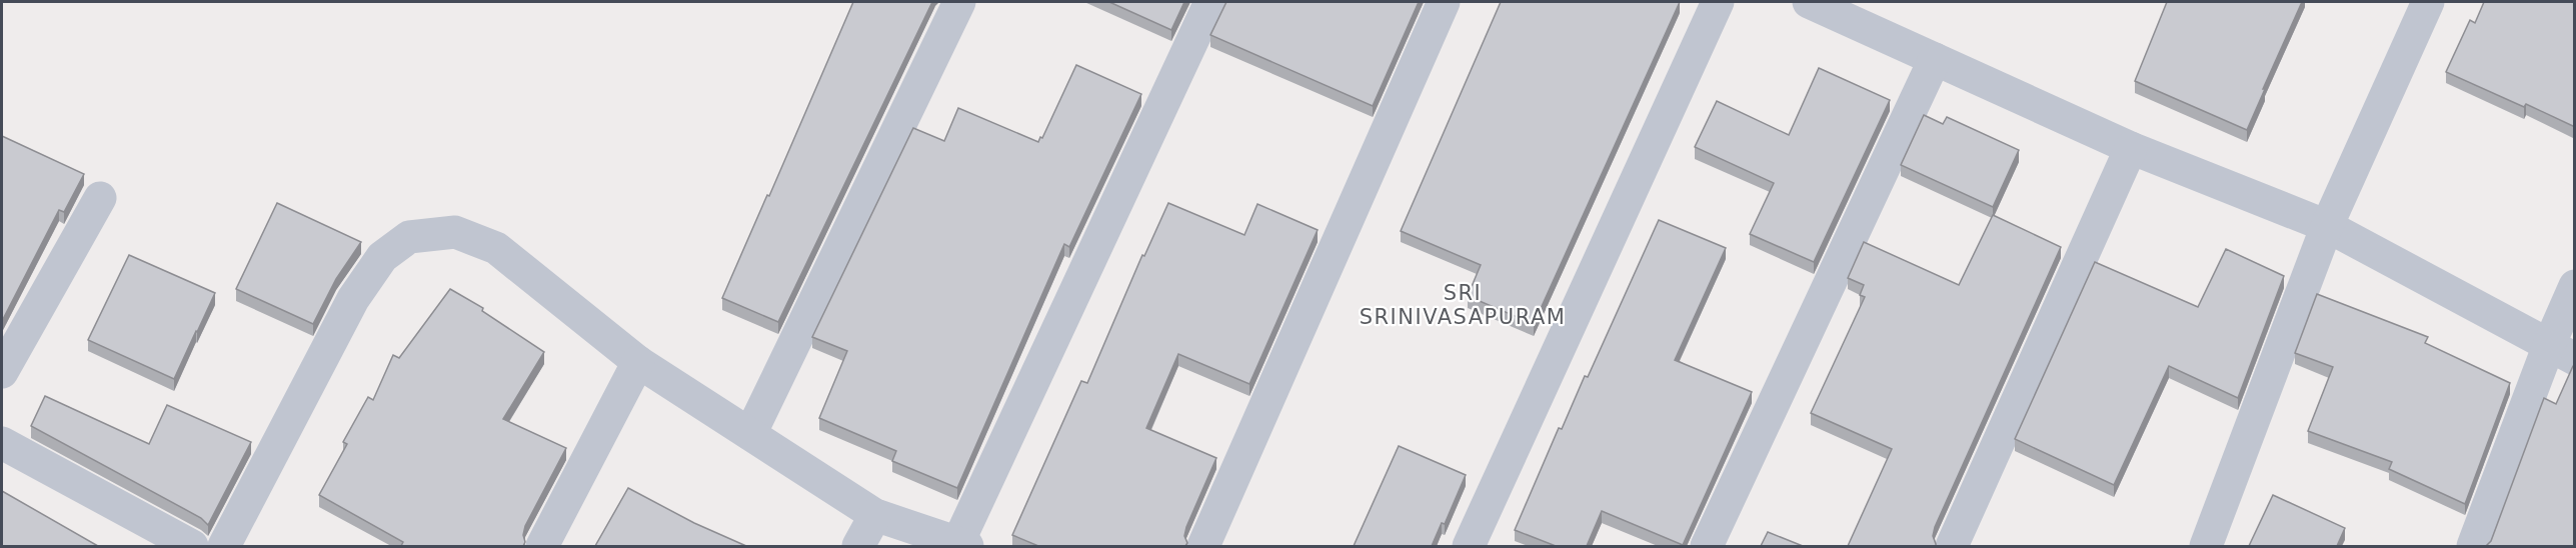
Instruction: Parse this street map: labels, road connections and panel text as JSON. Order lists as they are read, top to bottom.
{
  "districts": ["SRI SRINIVASAPURAM"]
}
